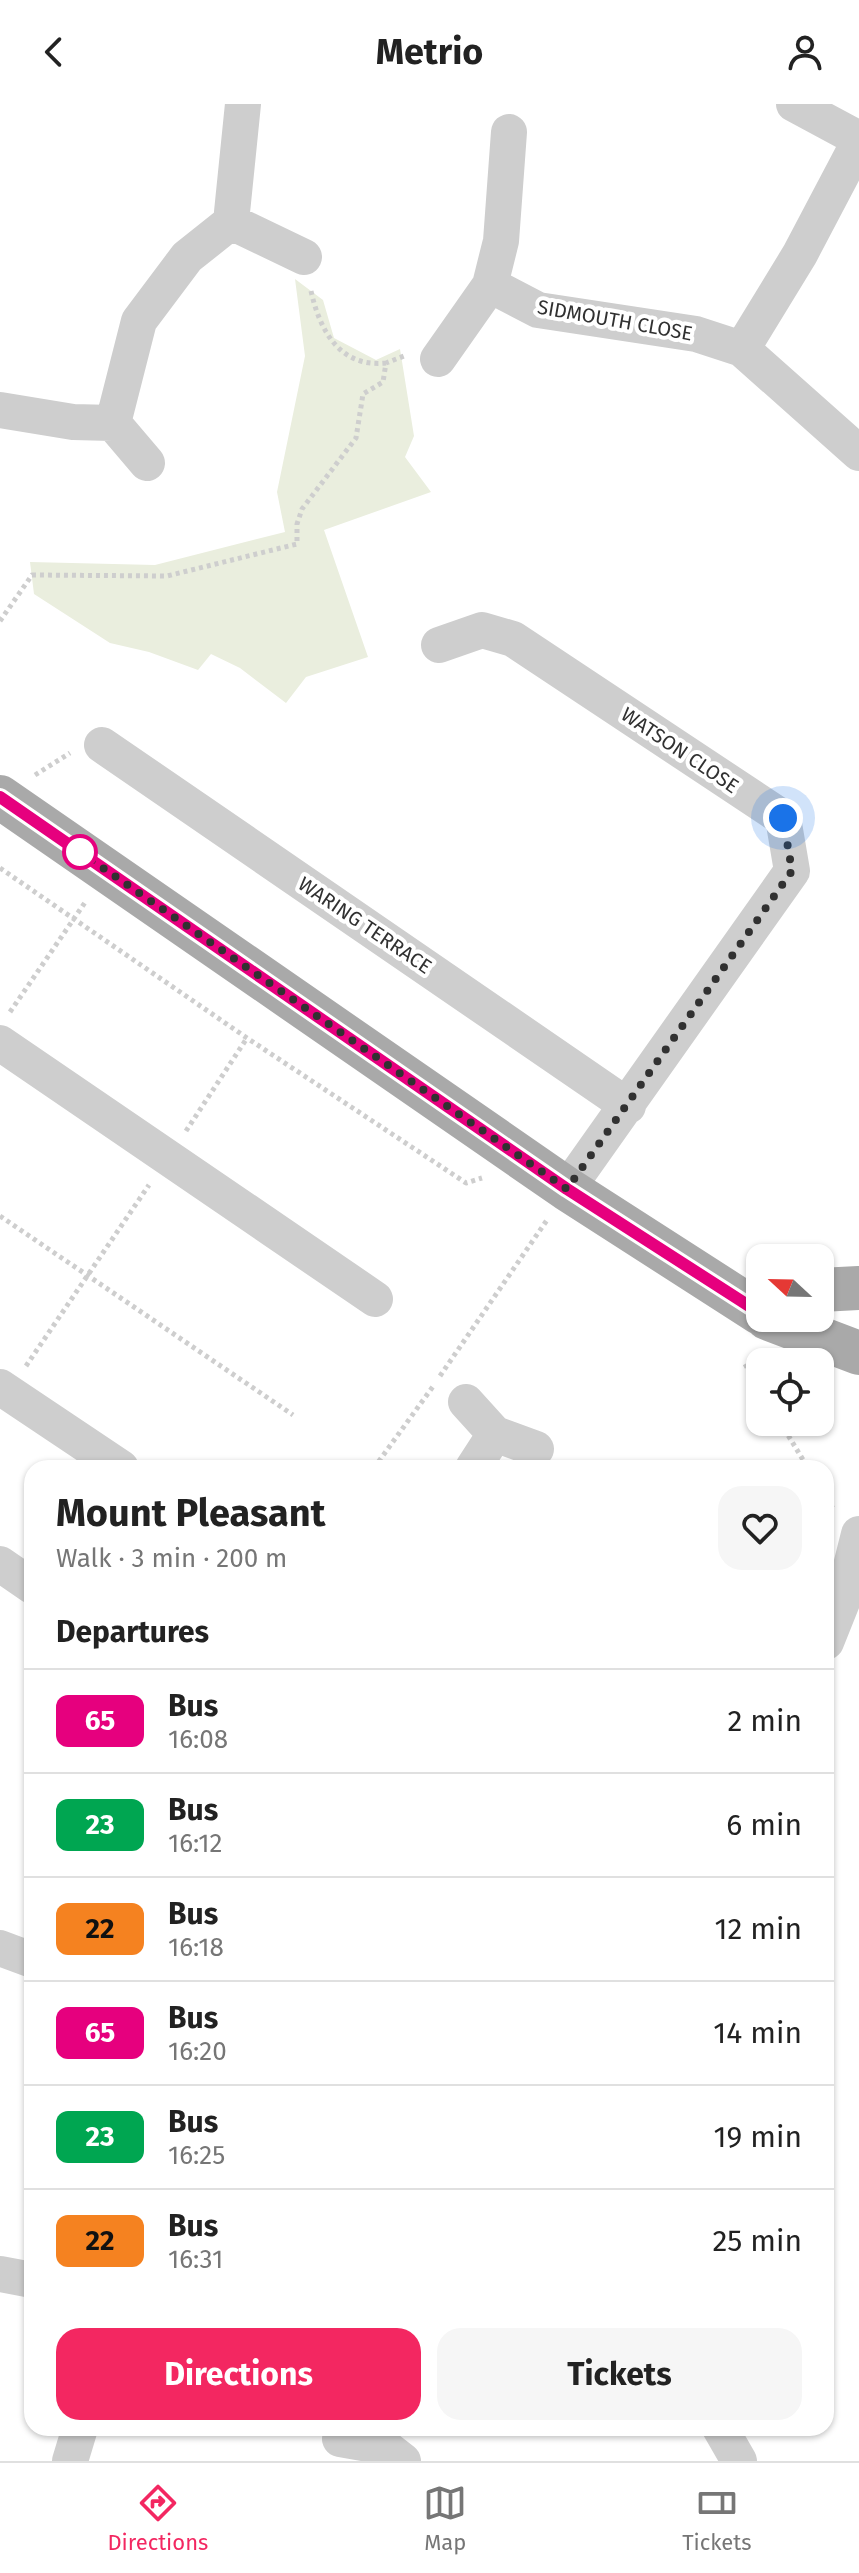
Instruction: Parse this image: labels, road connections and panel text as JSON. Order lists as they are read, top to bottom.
{
  "streets": {
    "street": ["SIDMOUTH CLOSE", "WATSON CLOSE", "WARING TERRACE"]
  },
  "crossings": [
    ["WATSON CLOSE", "WARING TERRACE"]
  ],
  "lines": ["bus line 65"],
  "north": "left",
  "page": {
    "header": "Metrio",
    "heading": [
      ["Mount Pleasant", "Walk · 3 min · 200 m"],
      "Departures"
    ],
    "list": [
      {
        "mark": "65",
        "name": "Bus",
        "note": "16:08",
        "value": "2 min"
      },
      {
        "mark": "23",
        "name": "Bus",
        "note": "16:12",
        "value": "6 min"
      },
      {
        "mark": "22",
        "name": "Bus",
        "note": "16:18",
        "value": "12 min"
      },
      {
        "mark": "65",
        "name": "Bus",
        "note": "16:20",
        "value": "14 min"
      },
      {
        "mark": "23",
        "name": "Bus",
        "note": "16:25",
        "value": "19 min"
      },
      {
        "mark": "22",
        "name": "Bus",
        "note": "16:31",
        "value": "25 min"
      }
    ],
    "buttons": ["Directions", "Tickets"],
    "tabs": ["Directions", "Map", "Tickets"]
  }
}
